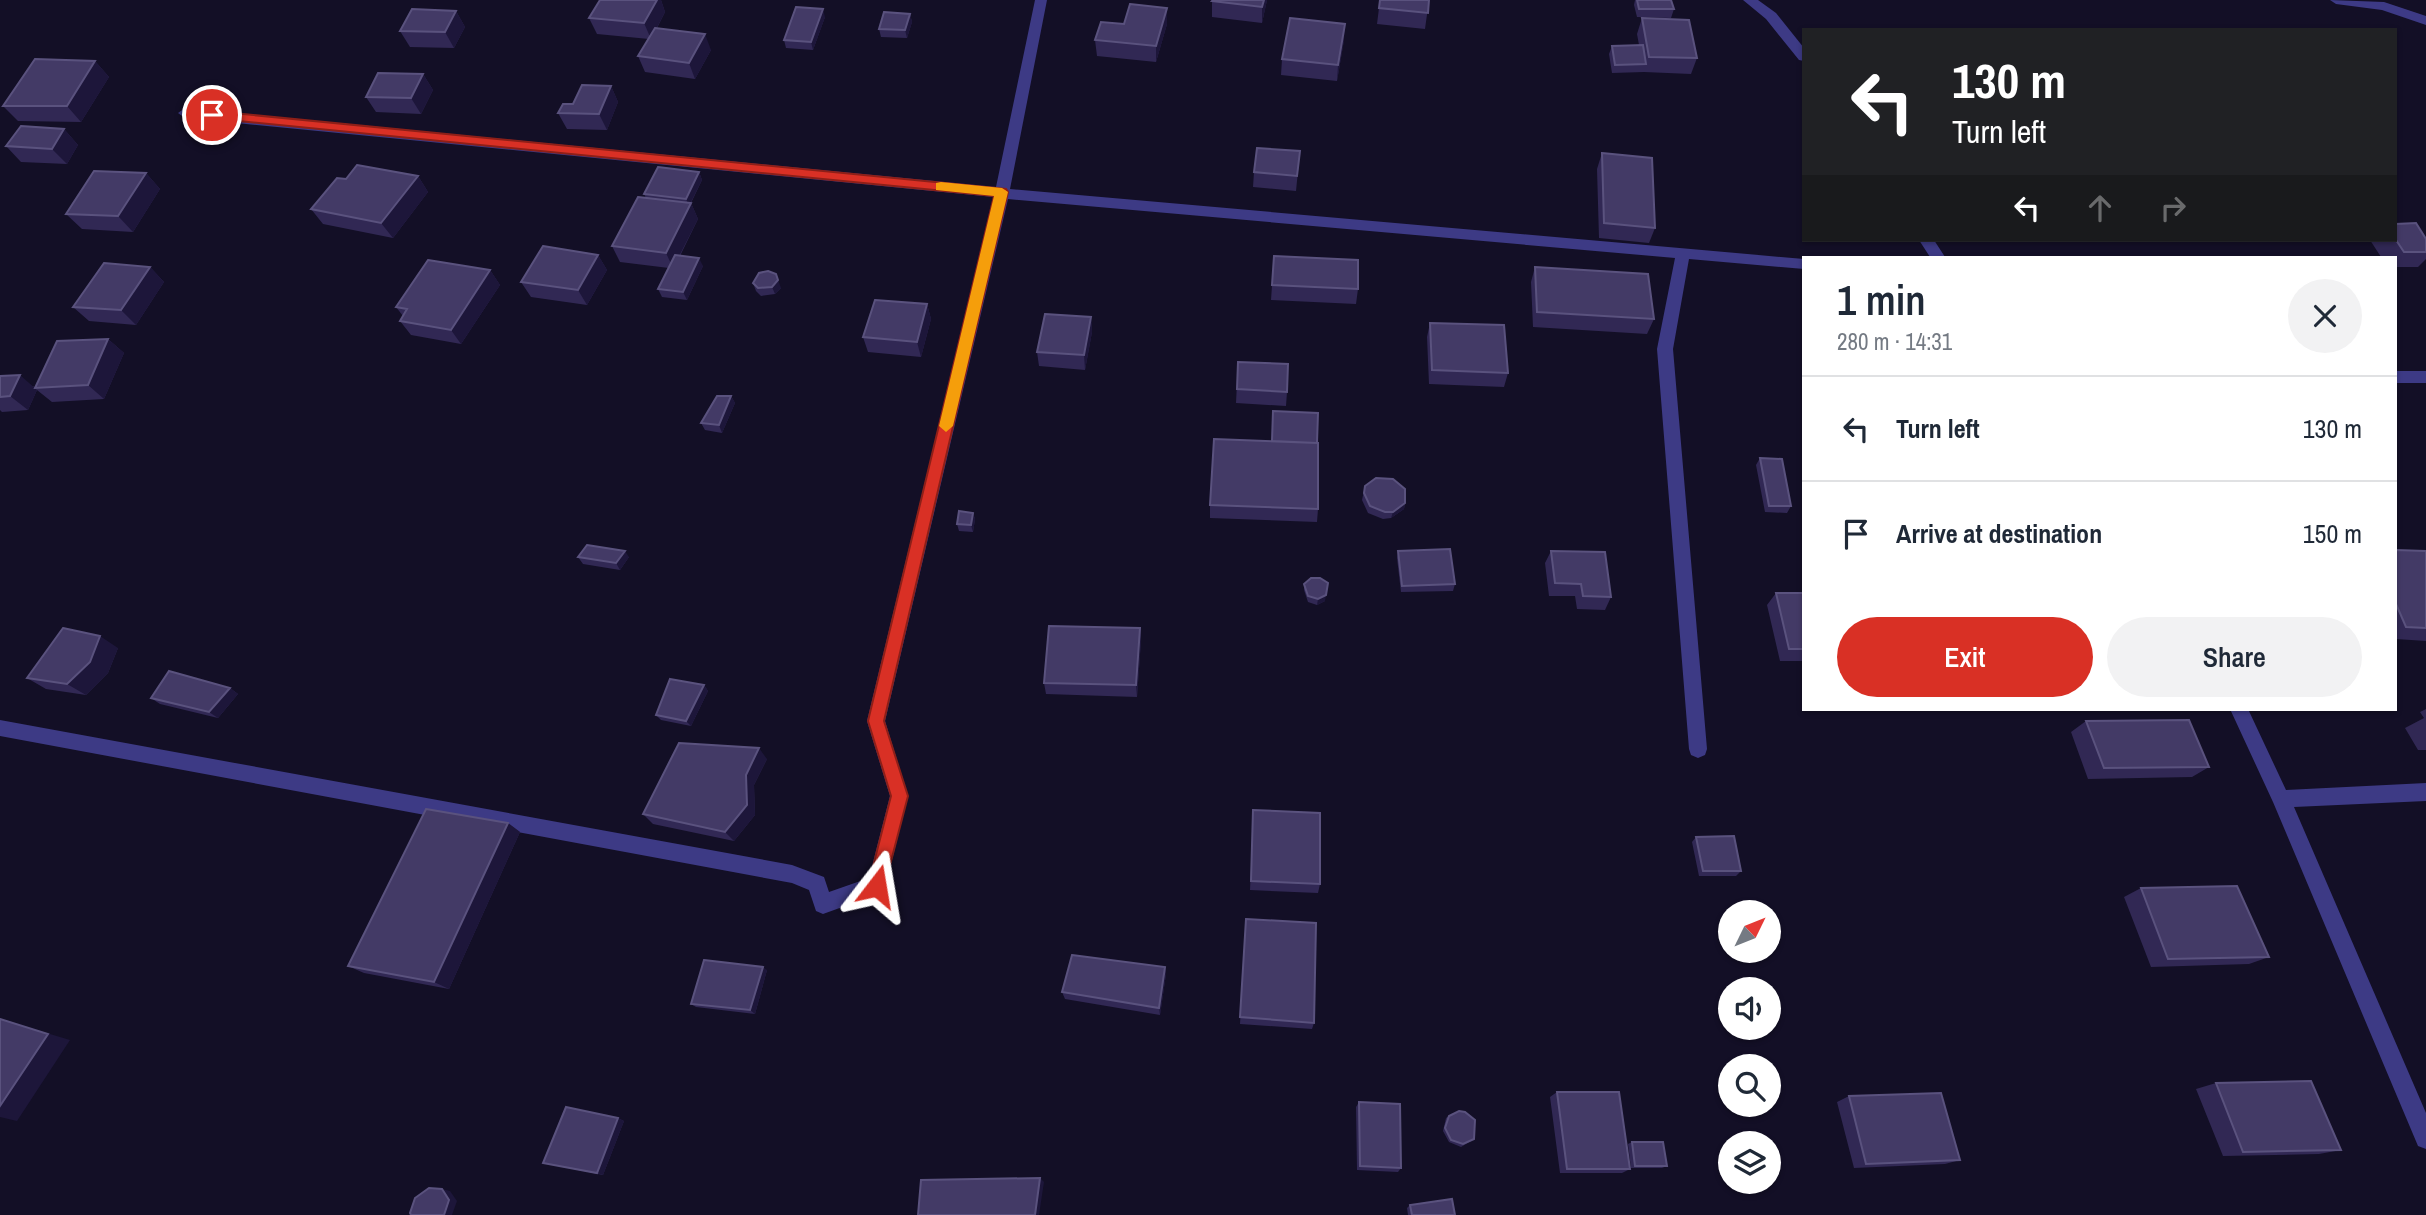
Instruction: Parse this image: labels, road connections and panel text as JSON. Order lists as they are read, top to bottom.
{
  "north": "top right",
  "page": {
    "turn": ["130 m", "Turn left"],
    "heading": ["1 min", "280 m · 14:31"],
    "list": [
      {
        "name": "Turn left",
        "value": "130 m"
      },
      {
        "name": "Arrive at destination",
        "value": "150 m"
      }
    ],
    "buttons": ["Exit", "Share"]
  }
}
